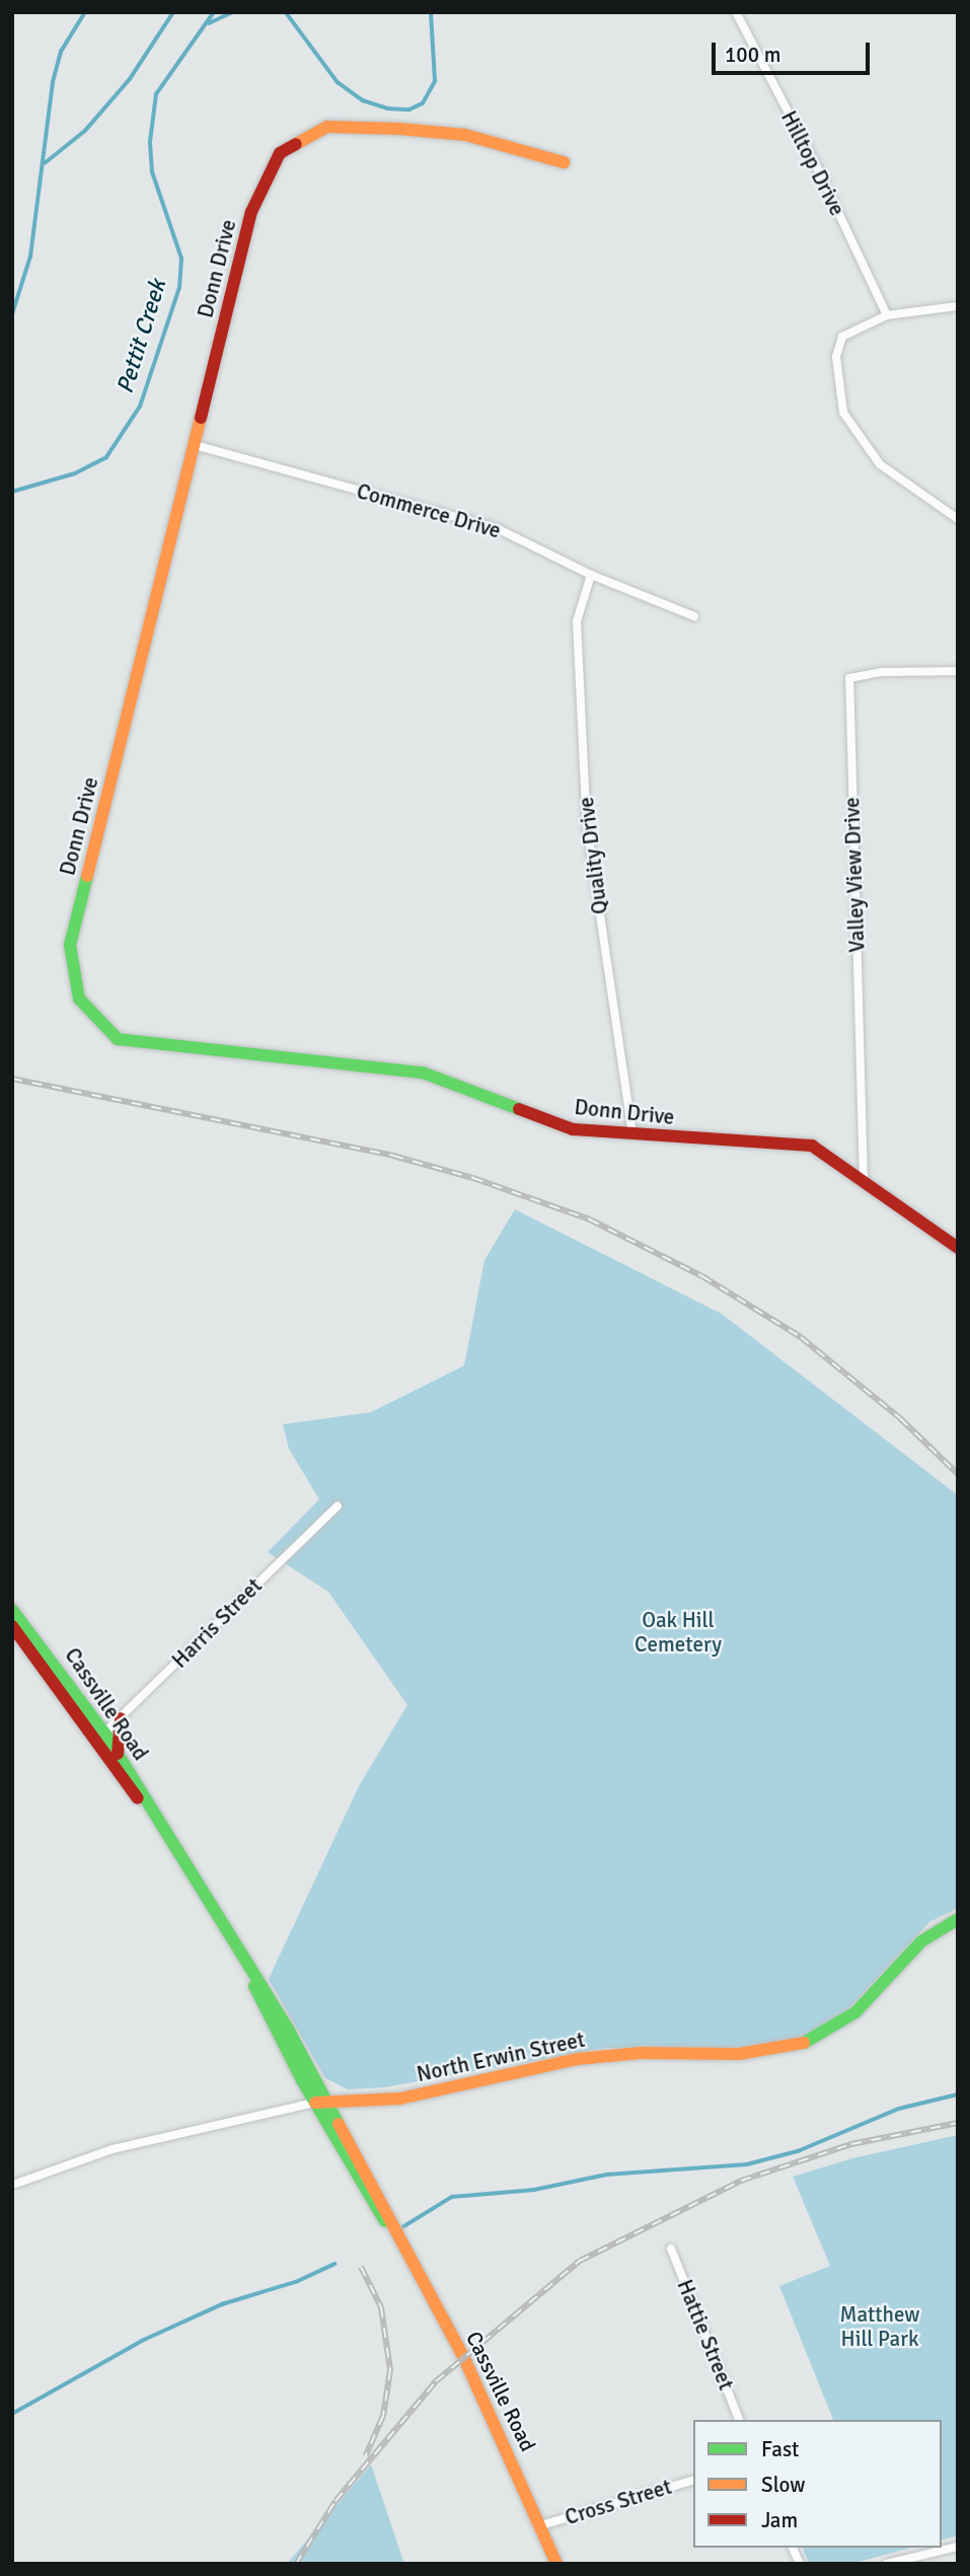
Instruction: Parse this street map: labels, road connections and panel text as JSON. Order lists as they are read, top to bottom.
{
  "streets": {
    "street": [
      "Hilltop Drive",
      "Donn Drive",
      "Commerce Drive",
      "Quality Drive",
      "Valley View Drive",
      "Harris Street",
      "Cassville Road",
      "North Erwin Street",
      "Hattie Street",
      "Cross Street"
    ]
  },
  "crossings": [
    ["Donn Drive", "Commerce Drive"],
    ["Donn Drive", "Quality Drive"],
    ["Donn Drive", "Valley View Drive"],
    ["Commerce Drive", "Quality Drive"],
    ["Harris Street", "Cassville Road"],
    ["Cassville Road", "North Erwin Street"],
    ["Cassville Road", "Cross Street"]
  ],
  "water": ["Pettit Creek"],
  "parks": ["Oak Hill Cemetery", "Matthew Hill Park"],
  "legend": ["Fast", "Slow", "Jam"],
  "scale_bar": "100 m"
}
